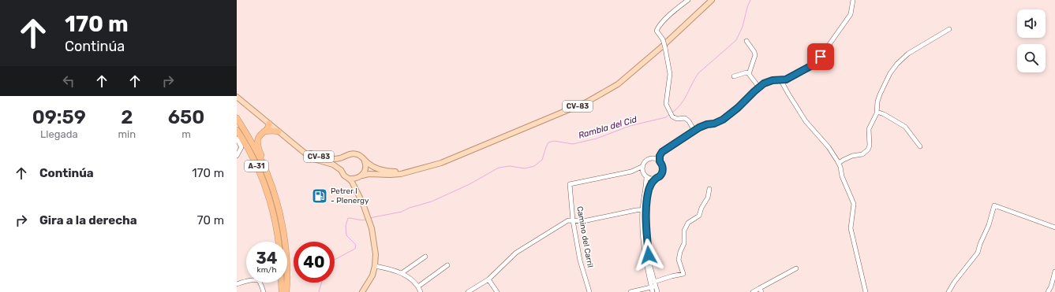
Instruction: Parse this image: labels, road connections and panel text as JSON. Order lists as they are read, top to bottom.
{
  "streets": {
    "highway": ["A-31"],
    "main road": ["CV-83"],
    "street": ["Camino del Carril"]
  },
  "water": ["Rambla del Cid"],
  "places": {
    "fuel station": ["Petrer I - Plenergy"]
  },
  "page": {
    "turn": ["170 m", "Continúa"],
    "eta": [
      "09:59",
      "Llegada",
      "2",
      "min",
      "650",
      "m"
    ],
    "list": [
      {
        "name": "Continúa",
        "value": "170 m"
      },
      {
        "name": "Gira a la derecha",
        "value": "70 m"
      }
    ],
    "speed": "34 km/h",
    "limit": "40"
  }
}
